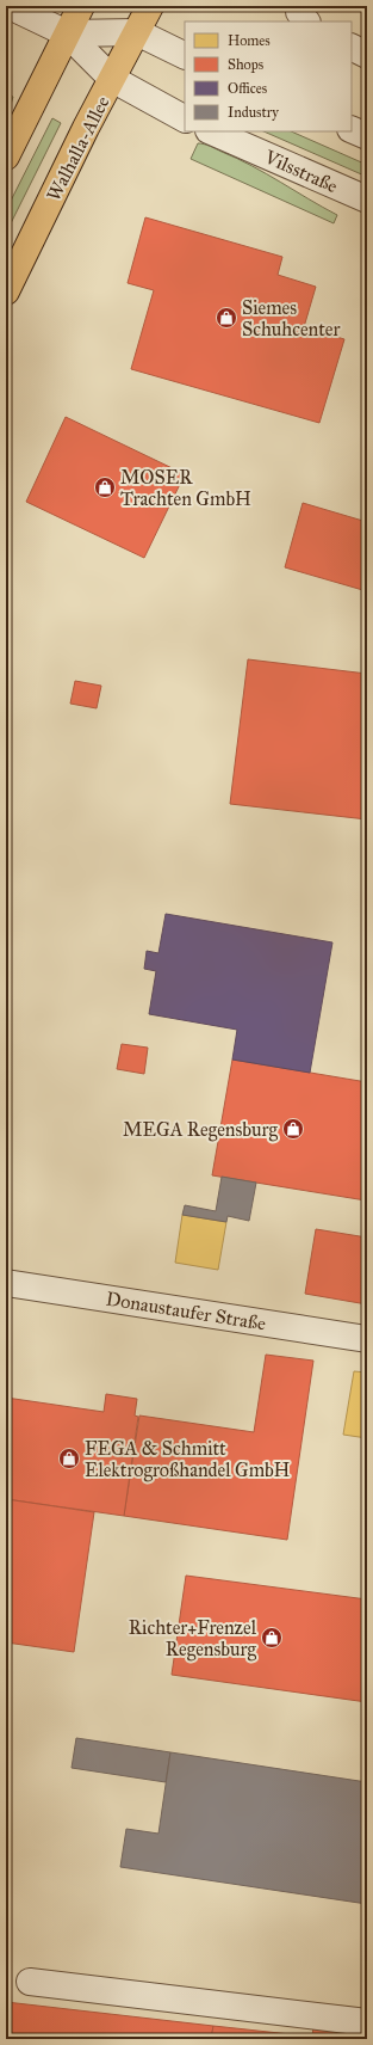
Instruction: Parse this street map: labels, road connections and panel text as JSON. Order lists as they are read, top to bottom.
{
  "streets": {
    "main road": ["Walhalla-Allee"],
    "street": ["Vilsstraße", "Donaustaufer Straße"]
  },
  "places": {
    "shop": [
      "Siemes Schuhcenter",
      "MOSER Trachten GmbH",
      "MEGA Regensburg",
      "FEGA & Schmitt Elektrogroßhandel GmbH",
      "Richter+Frenzel Regensburg"
    ]
  },
  "legend": [
    "Homes",
    "Shops",
    "Offices",
    "Industry"
  ]
}
